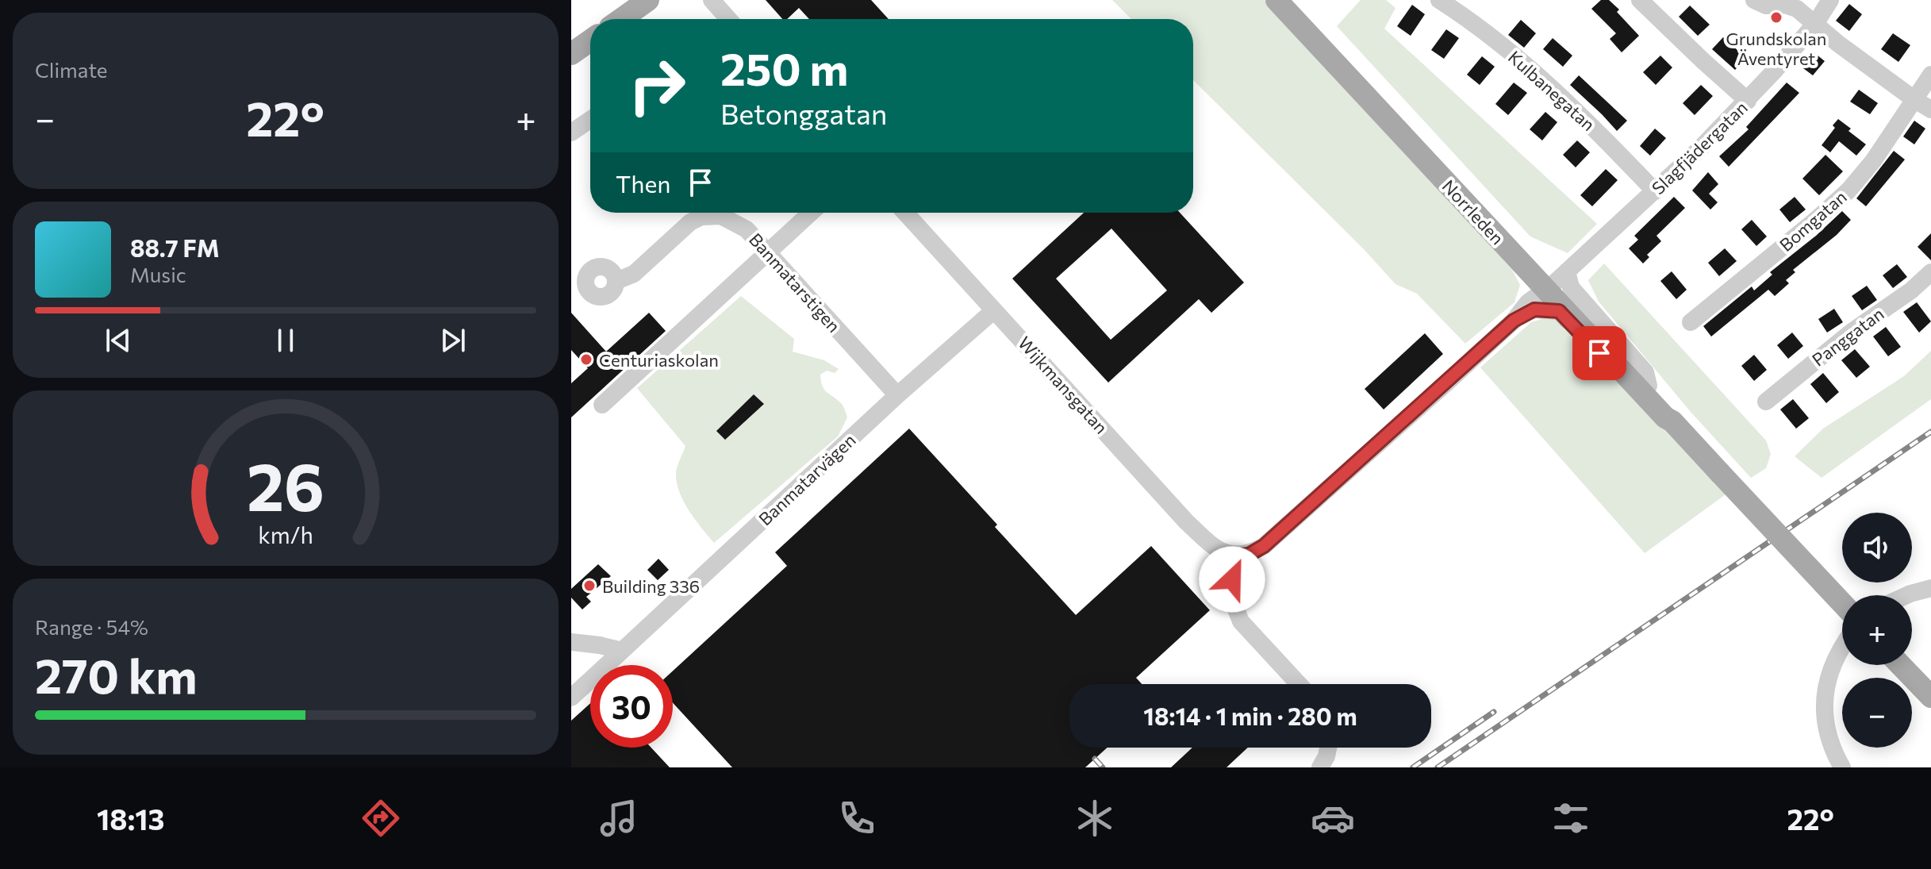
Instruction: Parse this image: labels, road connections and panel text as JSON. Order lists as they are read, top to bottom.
{
  "streets": {
    "main road": ["Norrleden"],
    "street": [
      "Kulbanegatan",
      "Slagfjädergatan",
      "Bomgatan",
      "Banmatarstigen",
      "Panggatan",
      "Wijkmansgatan",
      "Banmatarvägen"
    ]
  },
  "crossings": [
    ["Kulbanegatan", "Slagfjädergatan"],
    ["Slagfjädergatan", "Norrleden"],
    ["Slagfjädergatan", "Wijkmansgatan"],
    ["Banmatarstigen", "Banmatarvägen"],
    ["Wijkmansgatan", "Banmatarvägen"]
  ],
  "places": ["Grundskolan Äventyret", "Centuriaskolan", "Building 336"],
  "page": {
    "tile": [
      "Climate",
      ["Range · 54%", "270 km"]
    ],
    "turn": ["250 m", "Betonggatan"],
    "heat": ["−", "22°", "+"],
    "then": "Then",
    "song": ["88.7 FM", "Music"],
    "map_buttons": ["+", "−"],
    "limit": "30",
    "trip": "18:14 · 1 min · 280 m",
    "tabs": ["18:13", "22°"],
    "gauge": ["26", "km/h"]
  }
}
